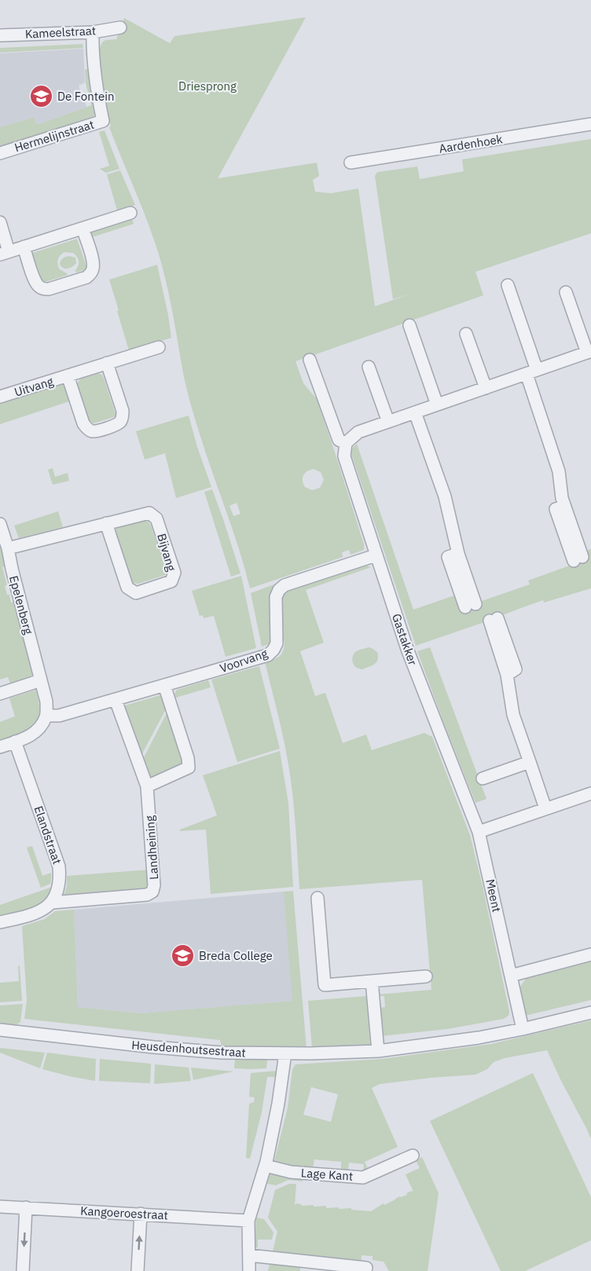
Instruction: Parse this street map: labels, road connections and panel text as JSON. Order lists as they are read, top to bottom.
{
  "streets": {
    "street": [
      "Kameelstraat",
      "Hermelijnstraat",
      "Aardenhoek",
      "Uitvang",
      "Bijvang",
      "Epelenberg",
      "Gastakker",
      "Voorvang",
      "Elandstraat",
      "Landheining",
      "Meent",
      "Heusdenhoutsestraat",
      "Lage Kant",
      "Kangoeroestraat"
    ]
  },
  "crossings": [
    ["Kameelstraat", "Hermelijnstraat"],
    ["Bijvang", "Epelenberg"],
    ["Epelenberg", "Voorvang"],
    ["Gastakker", "Voorvang"],
    ["Gastakker", "Meent"],
    ["Elandstraat", "Landheining"],
    ["Meent", "Heusdenhoutsestraat"]
  ],
  "parks": ["Driesprong"],
  "places": {
    "school or university": ["De Fontein", "Breda College"]
  }
}
